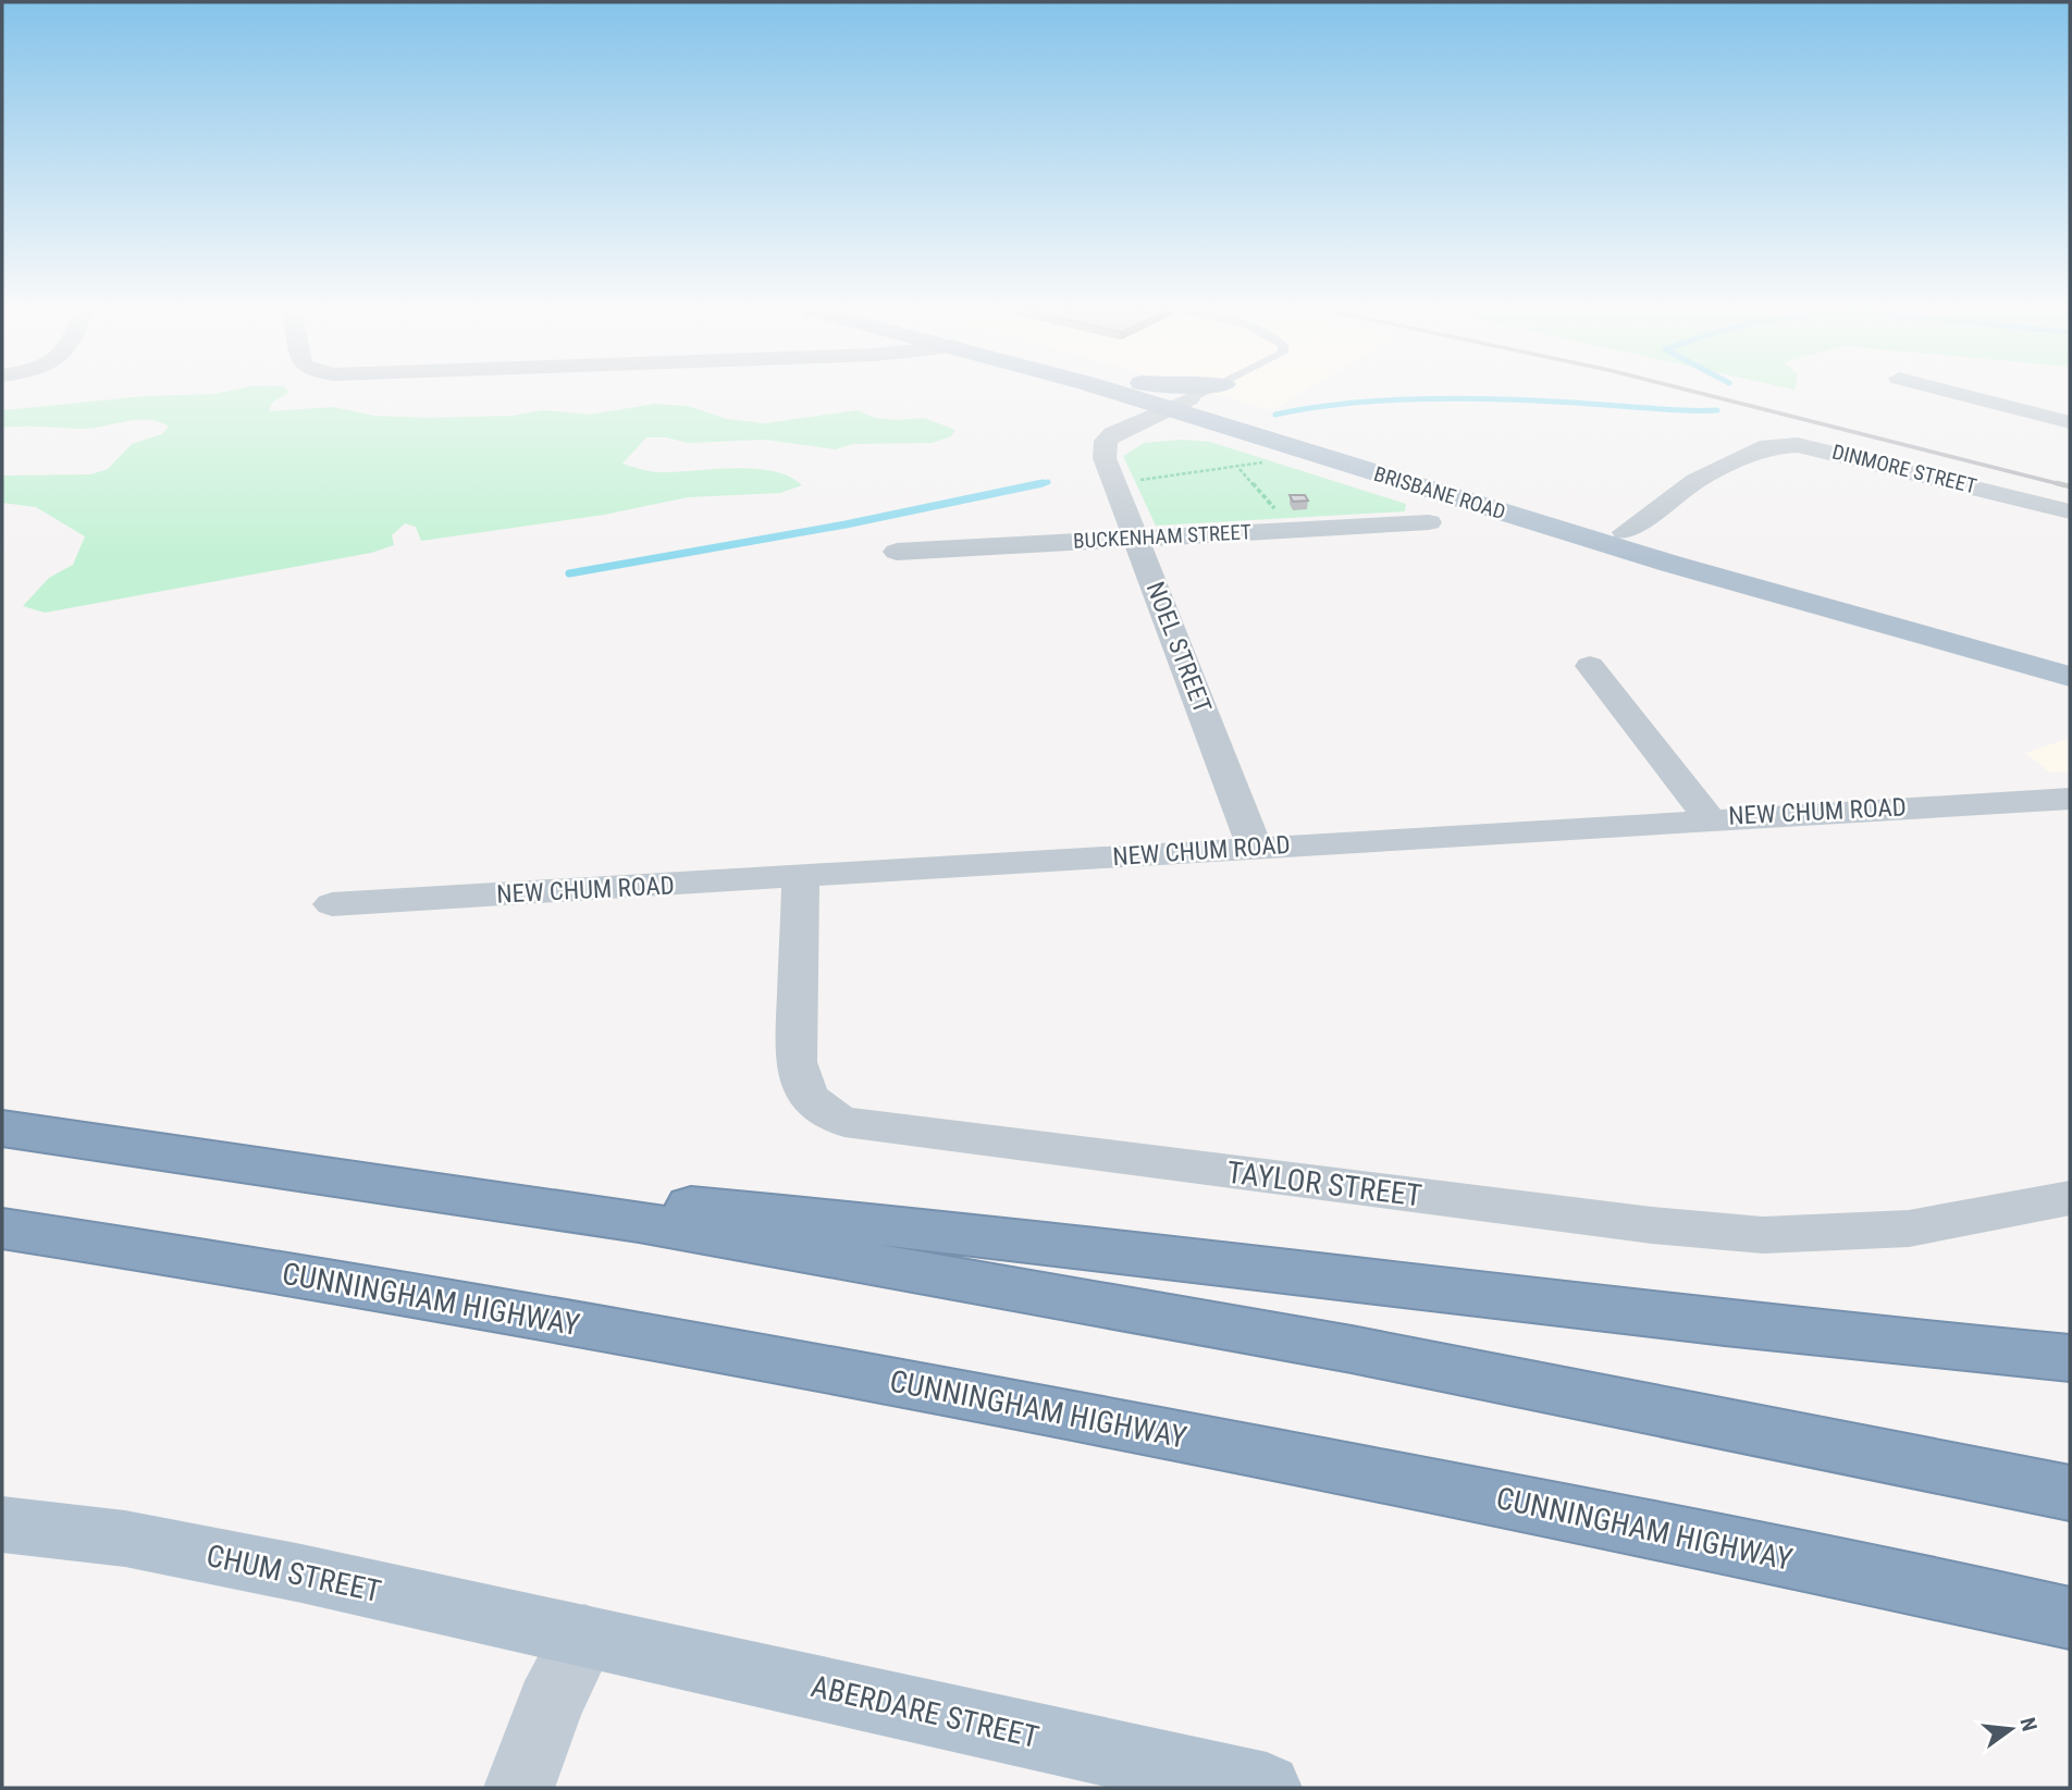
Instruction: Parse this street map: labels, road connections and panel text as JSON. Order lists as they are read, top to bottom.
{
  "streets": {
    "highway": ["CUNNINGHAM HIGHWAY"],
    "main road": ["BRISBANE ROAD", "CHUM STREET", "ABERDARE STREET"],
    "street": [
      "DINMORE STREET",
      "BUCKENHAM STREET",
      "NOEL STREET",
      "NEW CHUM ROAD",
      "TAYLOR STREET"
    ]
  },
  "crossings": [
    ["DINMORE STREET", "BRISBANE ROAD"],
    ["BRISBANE ROAD", "NOEL STREET"],
    ["BUCKENHAM STREET", "NOEL STREET"],
    ["NOEL STREET", "NEW CHUM ROAD"],
    ["NEW CHUM ROAD", "TAYLOR STREET"],
    ["CHUM STREET", "ABERDARE STREET"]
  ],
  "north": "right"
}
